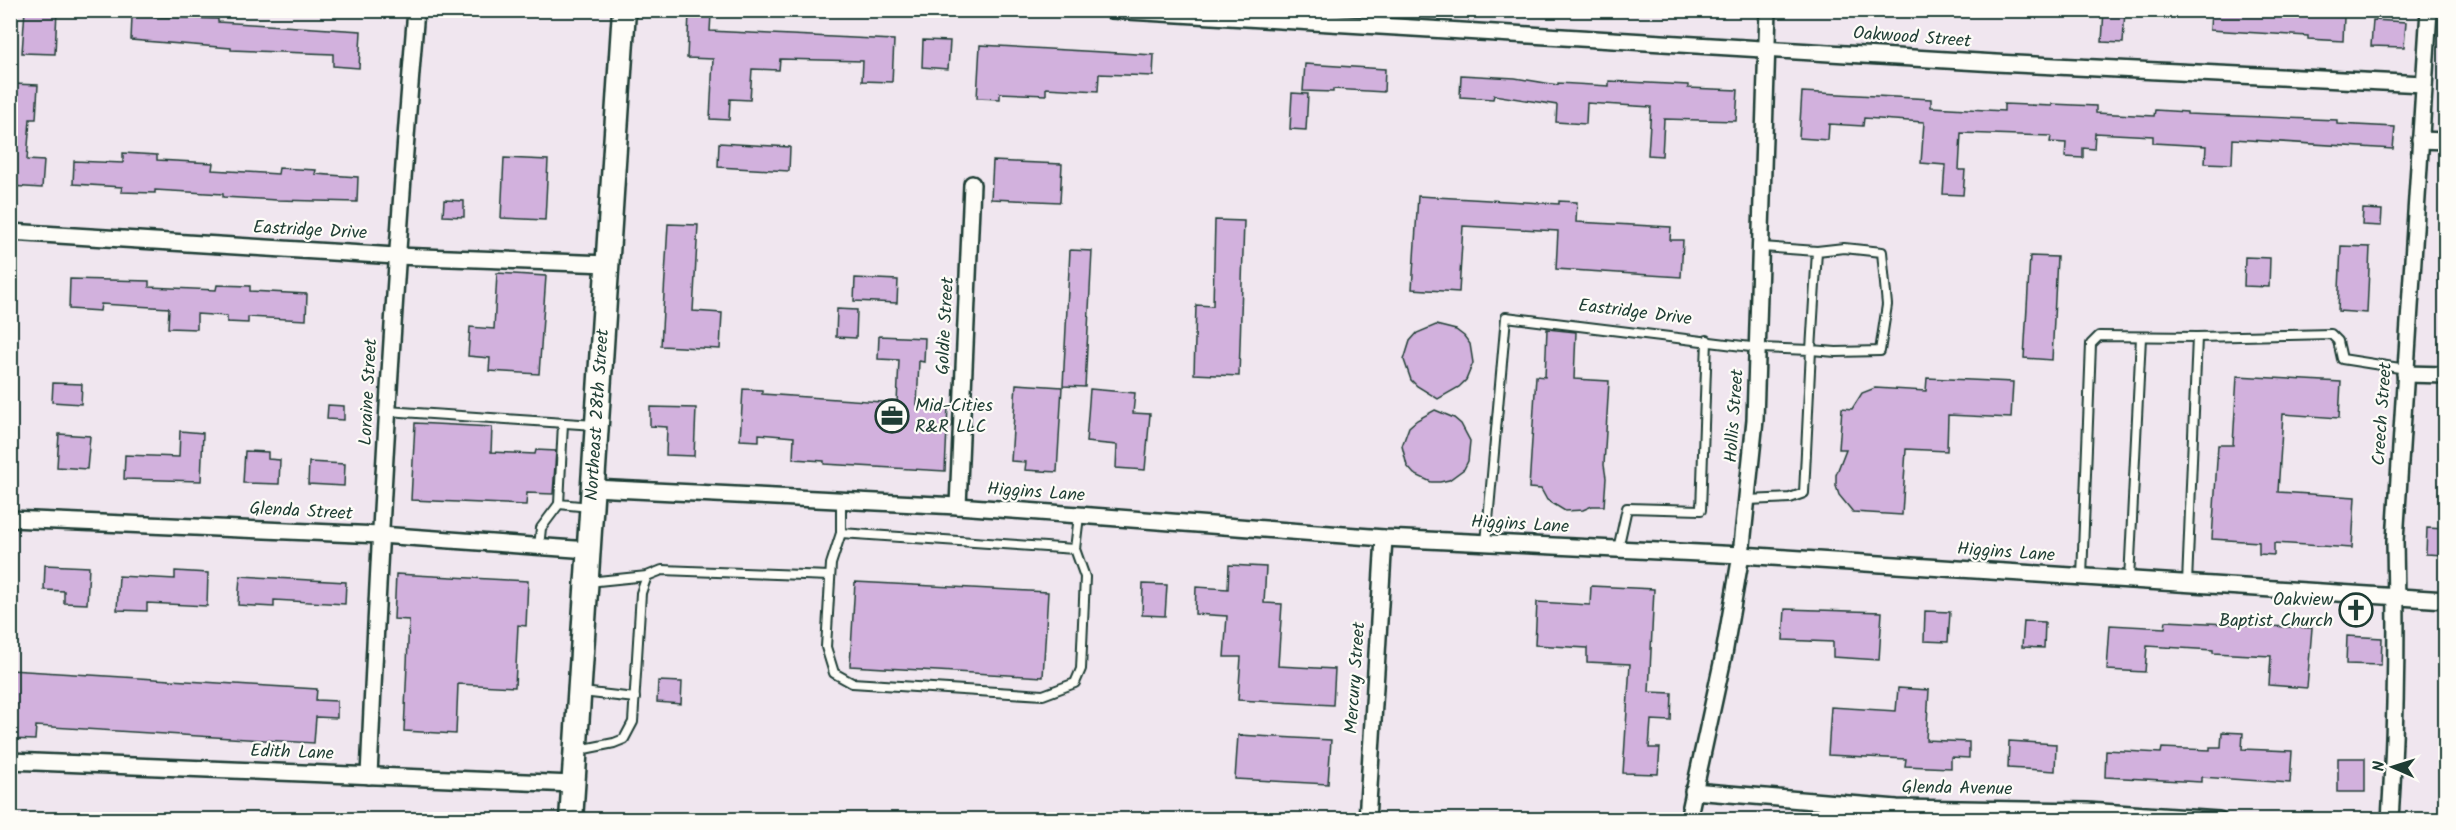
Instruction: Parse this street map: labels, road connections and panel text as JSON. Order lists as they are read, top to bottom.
{
  "streets": {
    "main road": ["Northeast 28th Street"],
    "street": [
      "Oakwood Street",
      "Eastridge Drive",
      "Goldie Street",
      "Loraine Street",
      "Creech Street",
      "Hollis Street",
      "Higgins Lane",
      "Glenda Street",
      "Mercury Street",
      "Edith Lane",
      "Glenda Avenue"
    ]
  },
  "crossings": [
    ["Oakwood Street", "Creech Street"],
    ["Oakwood Street", "Hollis Street"],
    ["Eastridge Drive", "Loraine Street"],
    ["Eastridge Drive", "Northeast 28th Street"],
    ["Eastridge Drive", "Hollis Street"],
    ["Eastridge Drive", "Higgins Lane"],
    ["Goldie Street", "Higgins Lane"],
    ["Loraine Street", "Glenda Street"],
    ["Loraine Street", "Edith Lane"],
    ["Creech Street", "Higgins Lane"],
    ["Northeast 28th Street", "Higgins Lane"],
    ["Northeast 28th Street", "Glenda Street"],
    ["Northeast 28th Street", "Edith Lane"],
    ["Hollis Street", "Higgins Lane"],
    ["Hollis Street", "Glenda Avenue"],
    ["Higgins Lane", "Mercury Street"]
  ],
  "places": {
    "office": ["Mid-Cities R&R LLC"],
    "church": ["Oakview Baptist Church"]
  },
  "north": "left"
}
